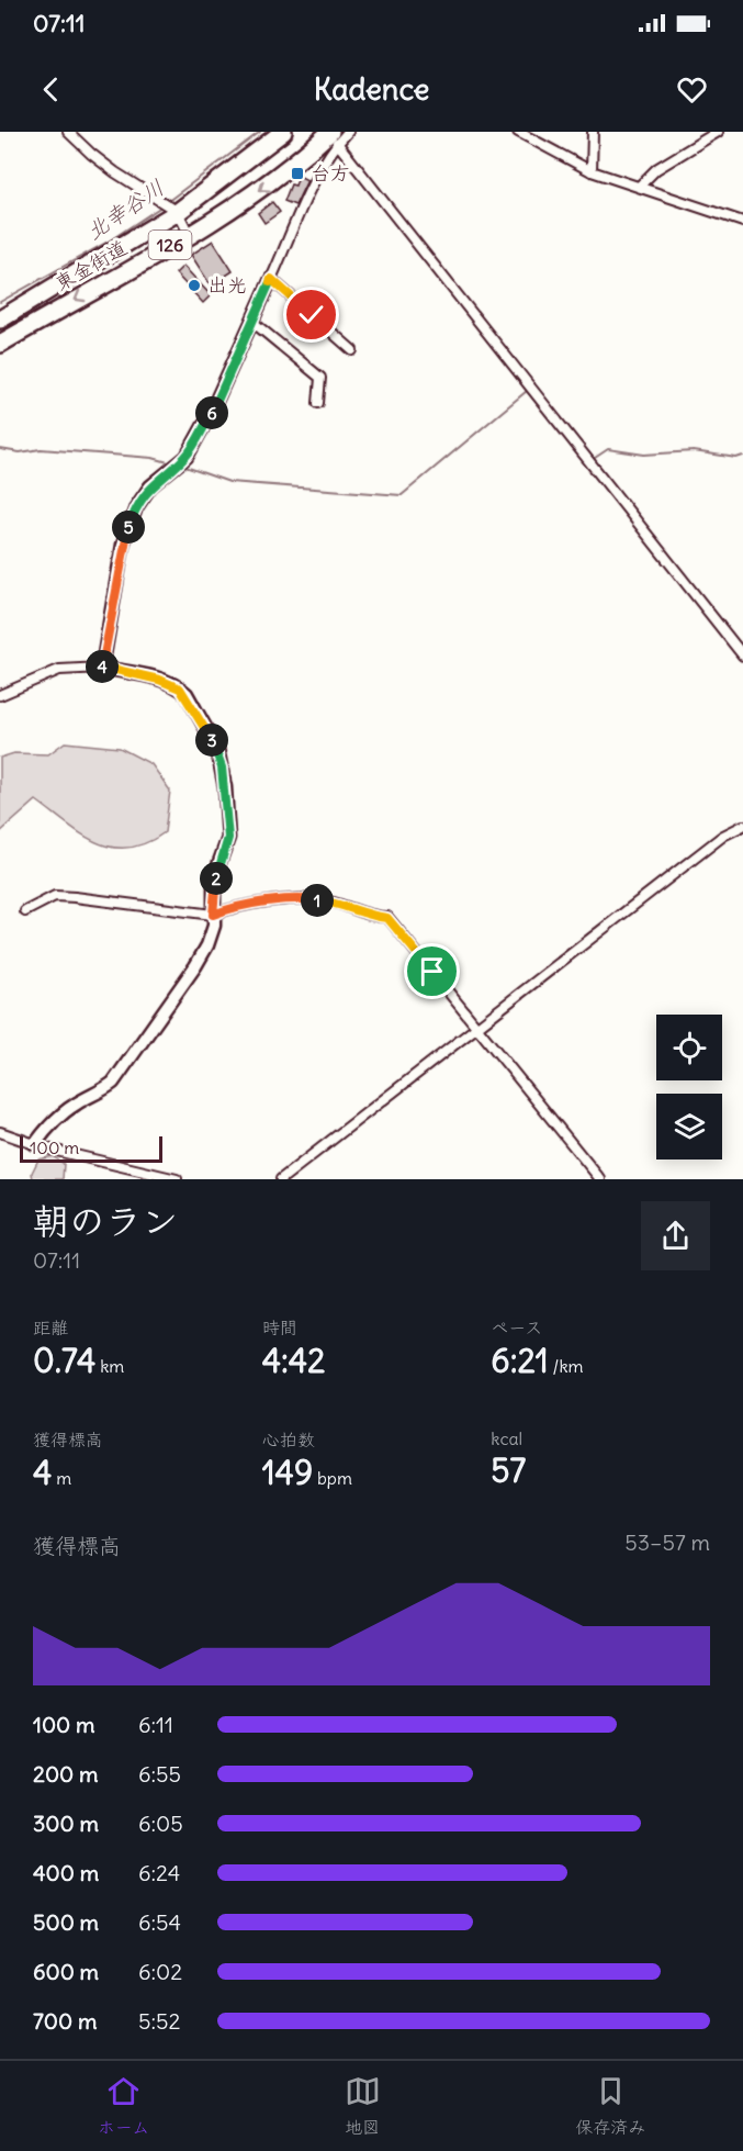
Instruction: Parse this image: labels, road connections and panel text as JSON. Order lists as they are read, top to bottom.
{
  "streets": {
    "highway": ["126", "東金街道"]
  },
  "water": ["北幸谷川"],
  "places": {
    "transit": ["台方"],
    "other": ["出光"]
  },
  "scale_bar": "100 m",
  "page": {
    "status": "07:11",
    "header": "Kadence",
    "pins": [
      "6",
      "5",
      "4",
      "3",
      "2",
      "1"
    ],
    "scale": "100 m",
    "heading": ["朝のラン", "07:11"],
    "stats": [
      ["距離", "0.74 km"],
      ["時間", "4:42"],
      ["ペース", "6:21 /km"],
      ["獲得標高", "4 m"],
      ["心拍数", "149 bpm"],
      ["kcal", "57"]
    ],
    "chart": ["獲得標高", "53–57 m"],
    "list": [
      {
        "name": "100 m",
        "note": "6:11"
      },
      {
        "name": "200 m",
        "note": "6:55"
      },
      {
        "name": "300 m",
        "note": "6:05"
      },
      {
        "name": "400 m",
        "note": "6:24"
      },
      {
        "name": "500 m",
        "note": "6:54"
      },
      {
        "name": "600 m",
        "note": "6:02"
      },
      {
        "name": "700 m",
        "note": "5:52"
      }
    ],
    "tabs": ["ホーム", "地図", "保存済み"]
  }
}
